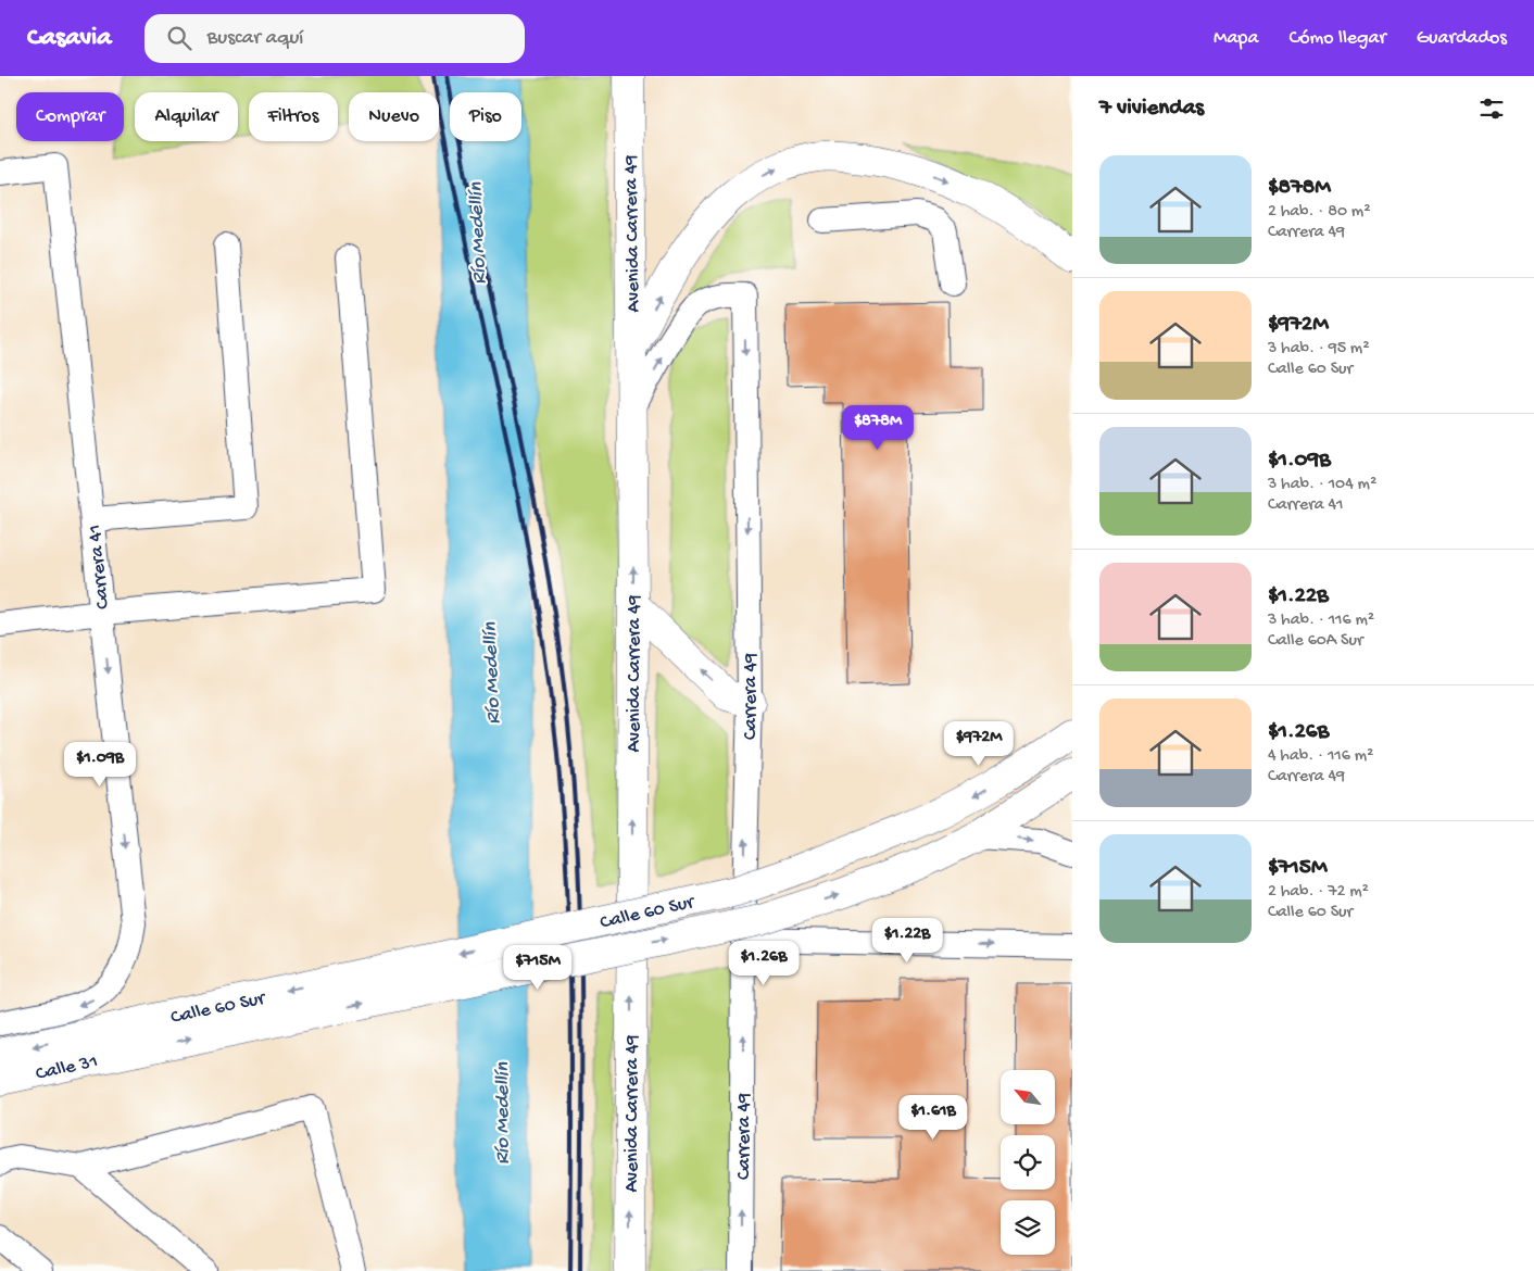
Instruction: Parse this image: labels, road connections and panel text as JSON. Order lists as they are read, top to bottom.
{
  "streets": {
    "main road": ["Avenida Carrera 49", "Calle 60 Sur", "Calle 31"],
    "street": ["Carrera 41", "Carrera 49"]
  },
  "crossings": [
    ["Avenida Carrera 49", "Carrera 49"],
    ["Calle 60 Sur", "Calle 31"]
  ],
  "one_way": ["Avenida Carrera 49", "Carrera 41"],
  "water": ["Río Medellín"],
  "north": "top left",
  "page": {
    "header": "Casavia",
    "search": "Buscar aquí",
    "nav": ["Mapa", "Cómo llegar", "Guardados"],
    "heading": "7 viviendas",
    "chip": [
      "Comprar",
      "Alquilar",
      "Filtros",
      "Nuevo",
      "Piso"
    ],
    "list": [
      {
        "name": "$878M",
        "note": "2 hab. · 80 m² · Carrera 49"
      },
      {
        "name": "$972M",
        "note": "3 hab. · 95 m² · Calle 60 Sur"
      },
      {
        "name": "$1.09B",
        "note": "3 hab. · 104 m² · Carrera 41"
      },
      {
        "name": "$1.22B",
        "note": "3 hab. · 116 m² · Calle 60A Sur"
      },
      {
        "name": "$1.26B",
        "note": "4 hab. · 116 m² · Carrera 49"
      },
      {
        "name": "$715M",
        "note": "2 hab. · 72 m² · Calle 60 Sur"
      }
    ],
    "price": [
      "$878M",
      "$972M",
      "$1.09B",
      "$1.22B",
      "$1.26B",
      "$715M",
      "$1.61B"
    ]
  }
}
